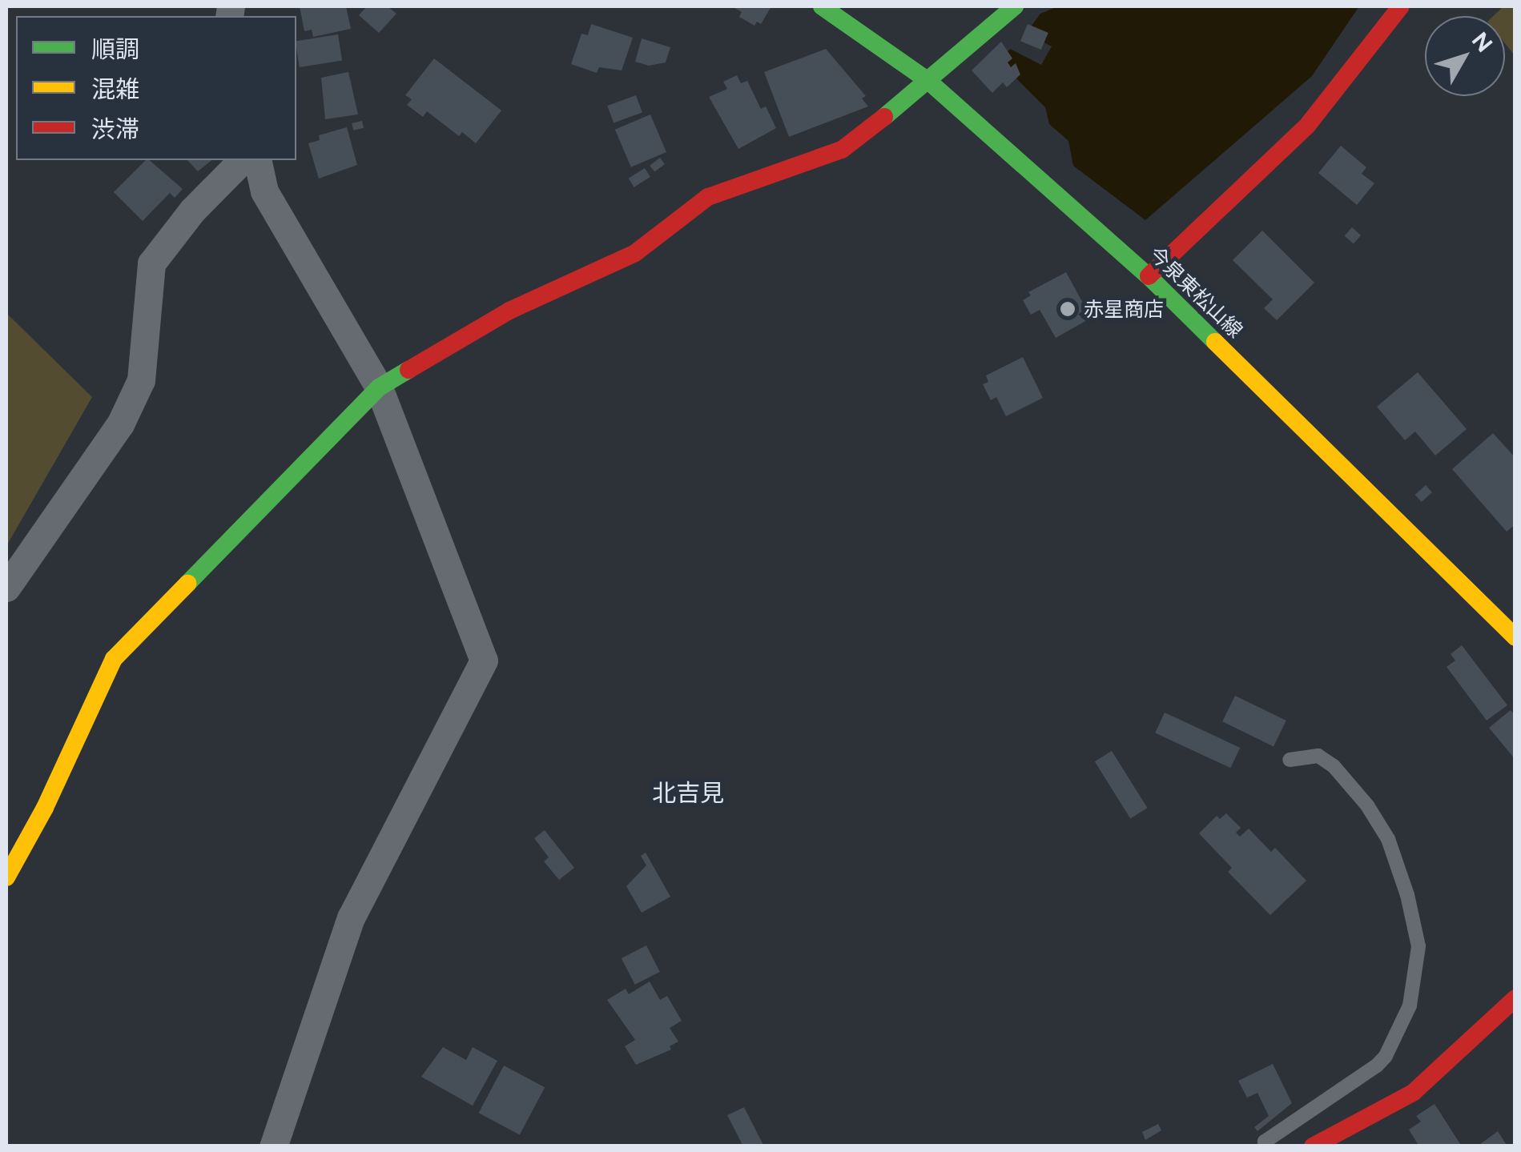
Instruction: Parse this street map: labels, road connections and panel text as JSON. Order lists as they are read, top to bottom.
{
  "streets": {
    "street": ["今泉東松山線"]
  },
  "districts": ["北吉見"],
  "places": ["赤星商店"],
  "legend": ["順調", "混雑", "渋滞"],
  "north": "top right"
}
